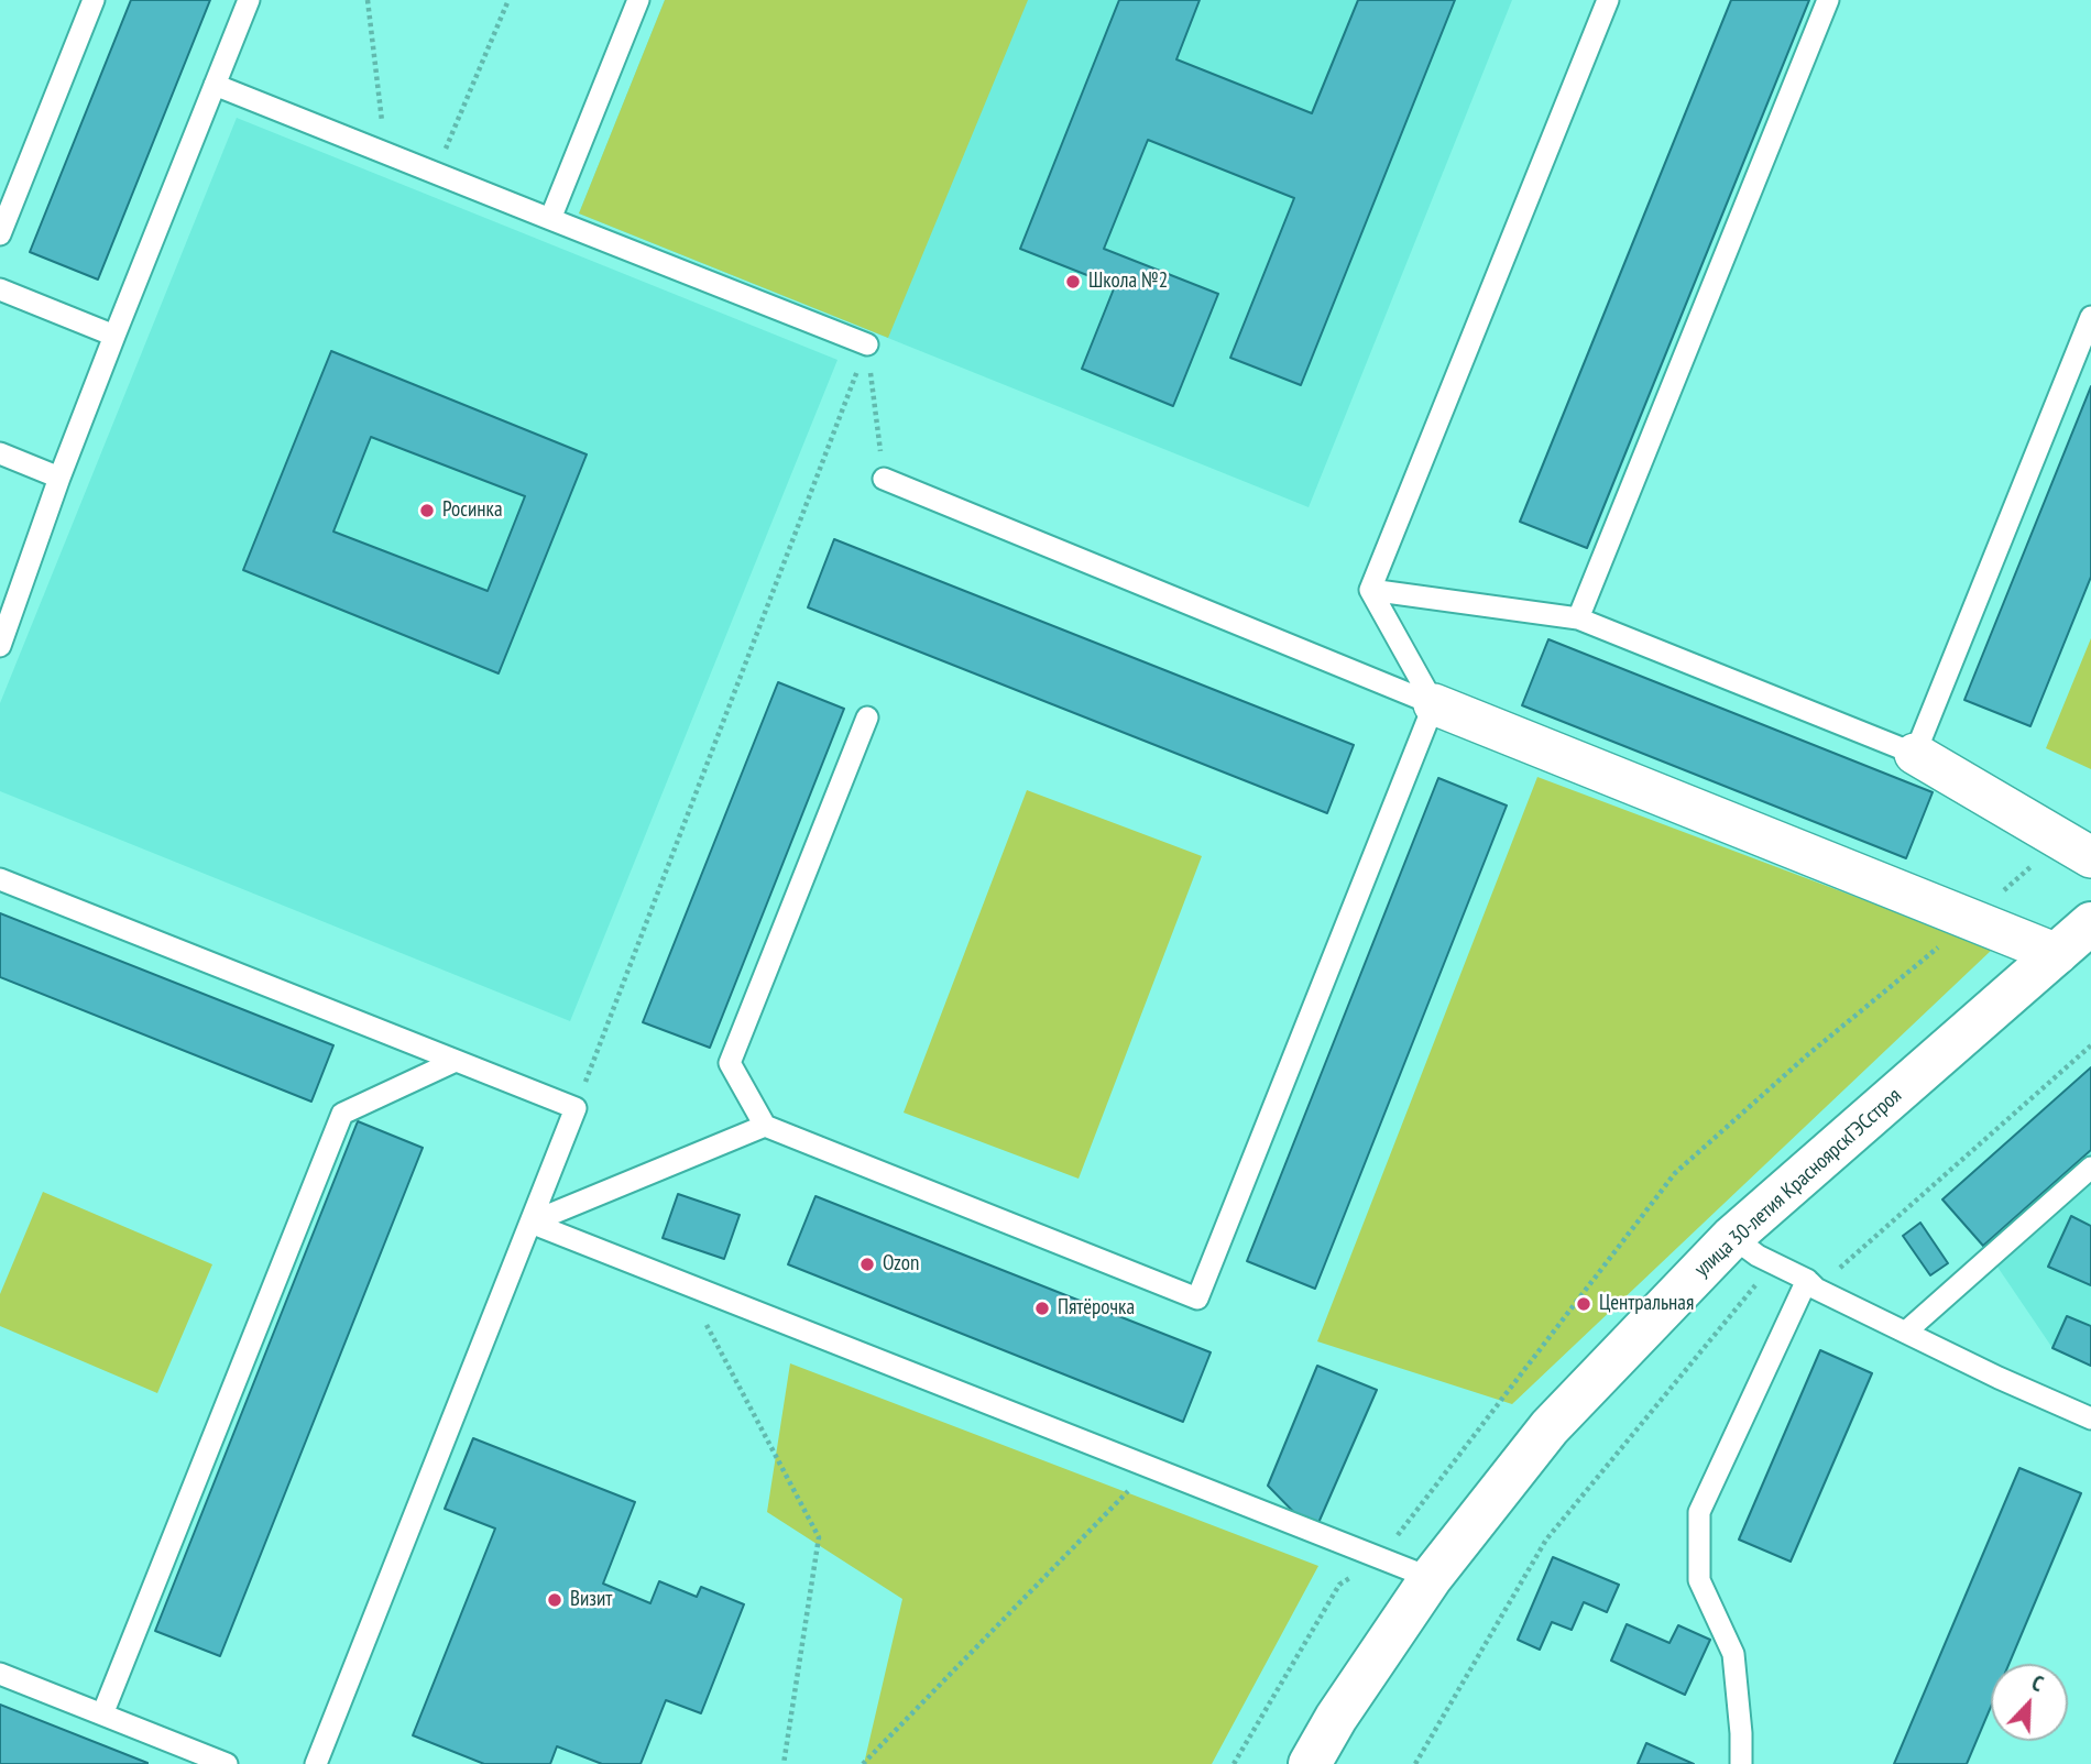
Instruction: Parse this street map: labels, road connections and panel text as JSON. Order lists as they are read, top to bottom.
{
  "streets": {
    "main road": ["улица 30-летия КрасноярскГЭСстроя"]
  },
  "places": [
    "Школа №2",
    "Росинка",
    "Ozon",
    "Центральная",
    "Пятёрочка",
    "Визит"
  ],
  "north": "top right"
}
